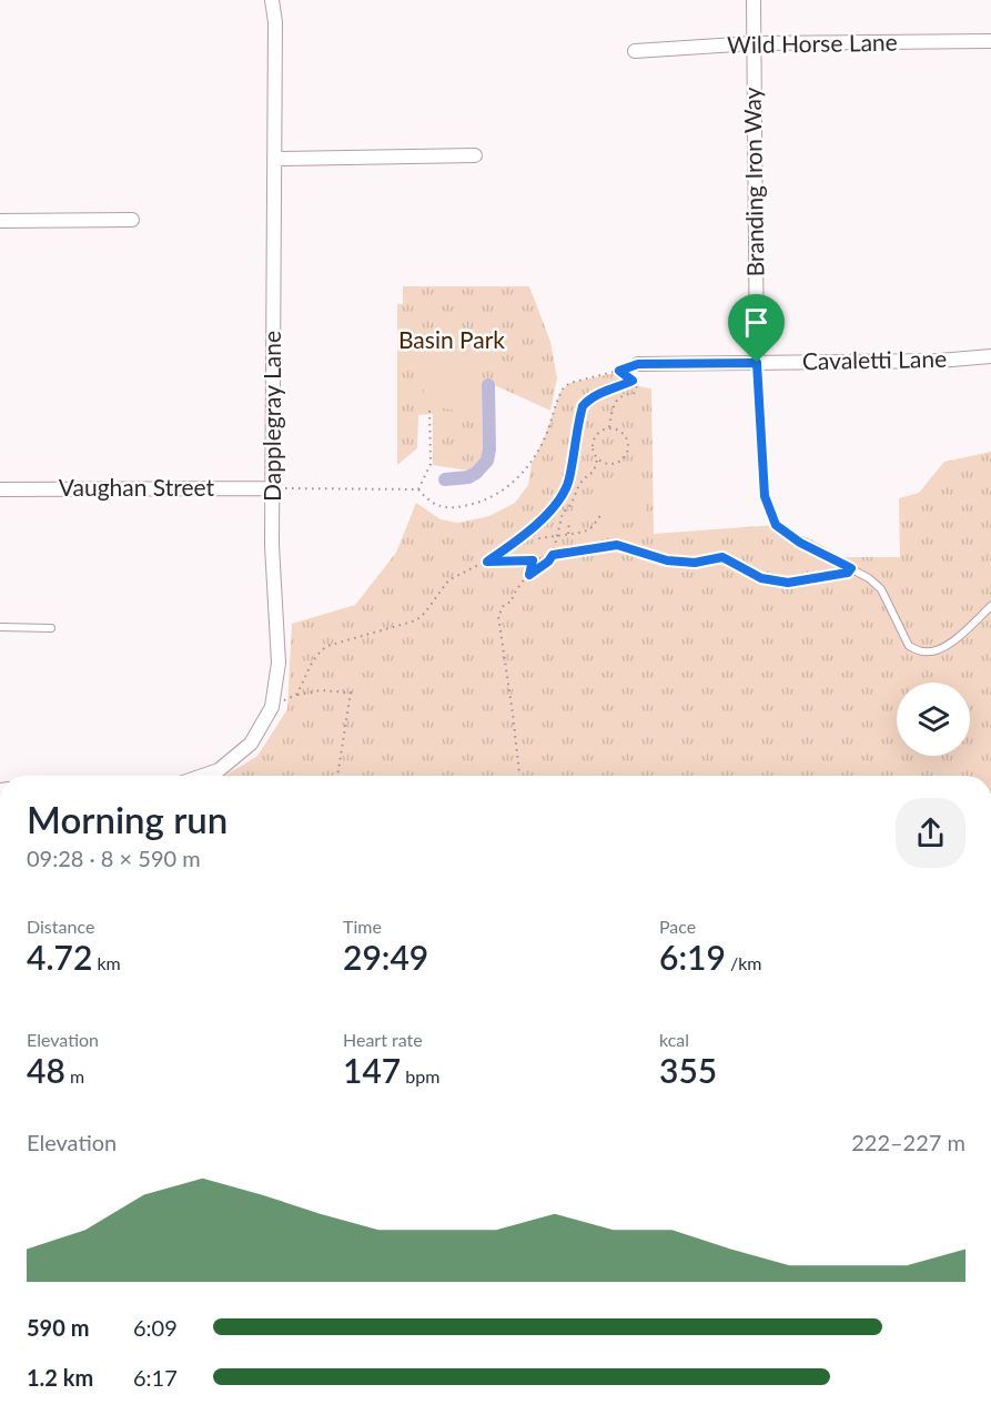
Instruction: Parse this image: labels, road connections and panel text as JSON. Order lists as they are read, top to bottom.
{
  "streets": {
    "street": [
      "Wild Horse Lane",
      "Branding Iron Way",
      "Cavaletti Lane",
      "Dapplegray Lane",
      "Vaughan Street"
    ]
  },
  "crossings": [
    ["Wild Horse Lane", "Branding Iron Way"],
    ["Branding Iron Way", "Cavaletti Lane"],
    ["Dapplegray Lane", "Vaughan Street"]
  ],
  "parks": ["Basin Park"],
  "page": {
    "heading": ["Morning run", "09:28 · 8 × 590 m"],
    "stats": [
      ["Distance", "4.72 km"],
      ["Time", "29:49"],
      ["Pace", "6:19 /km"],
      ["Elevation", "48 m"],
      ["Heart rate", "147 bpm"],
      ["kcal", "355"]
    ],
    "chart": ["Elevation", "222–227 m"],
    "list": [
      {
        "name": "590 m",
        "note": "6:09"
      },
      {
        "name": "1.2 km",
        "note": "6:17"
      }
    ]
  }
}
